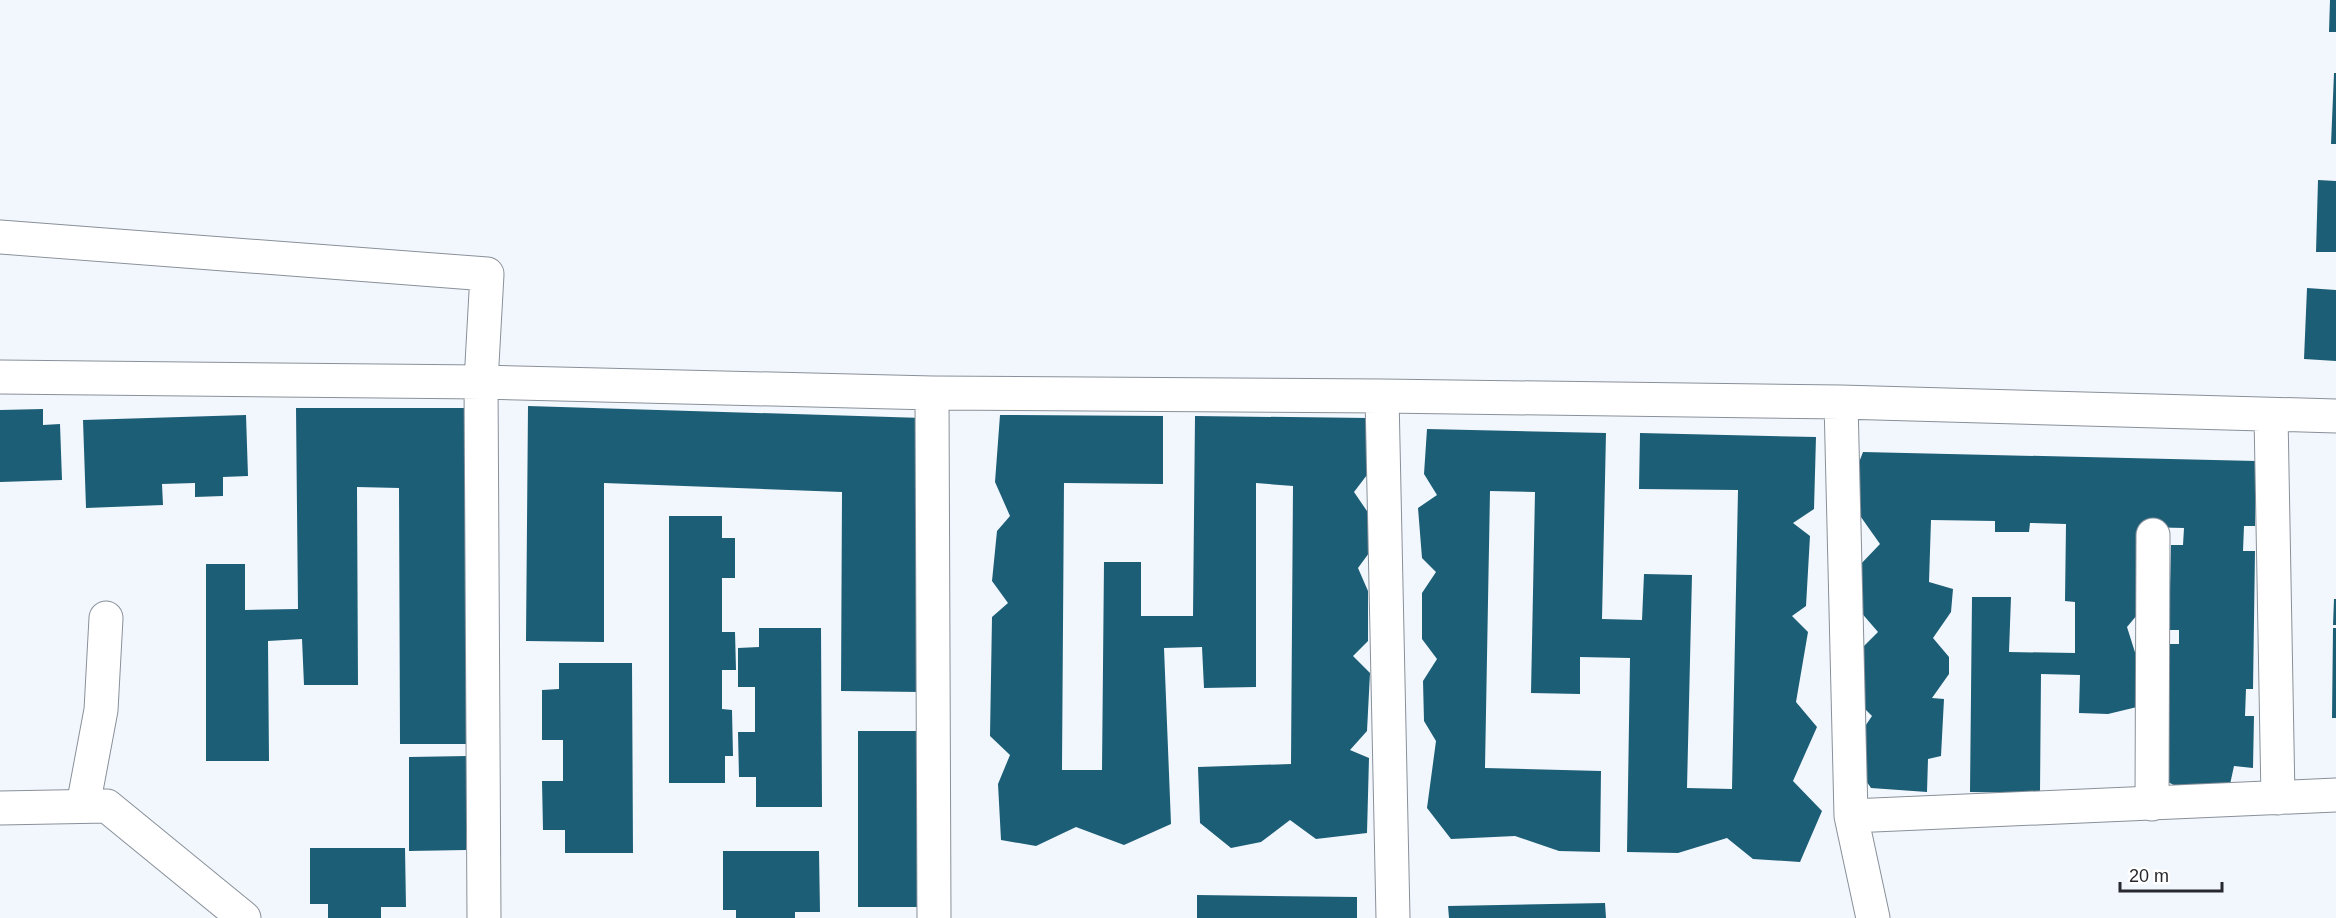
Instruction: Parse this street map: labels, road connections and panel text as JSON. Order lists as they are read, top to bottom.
{
  "scale_bar": "20 m"
}
